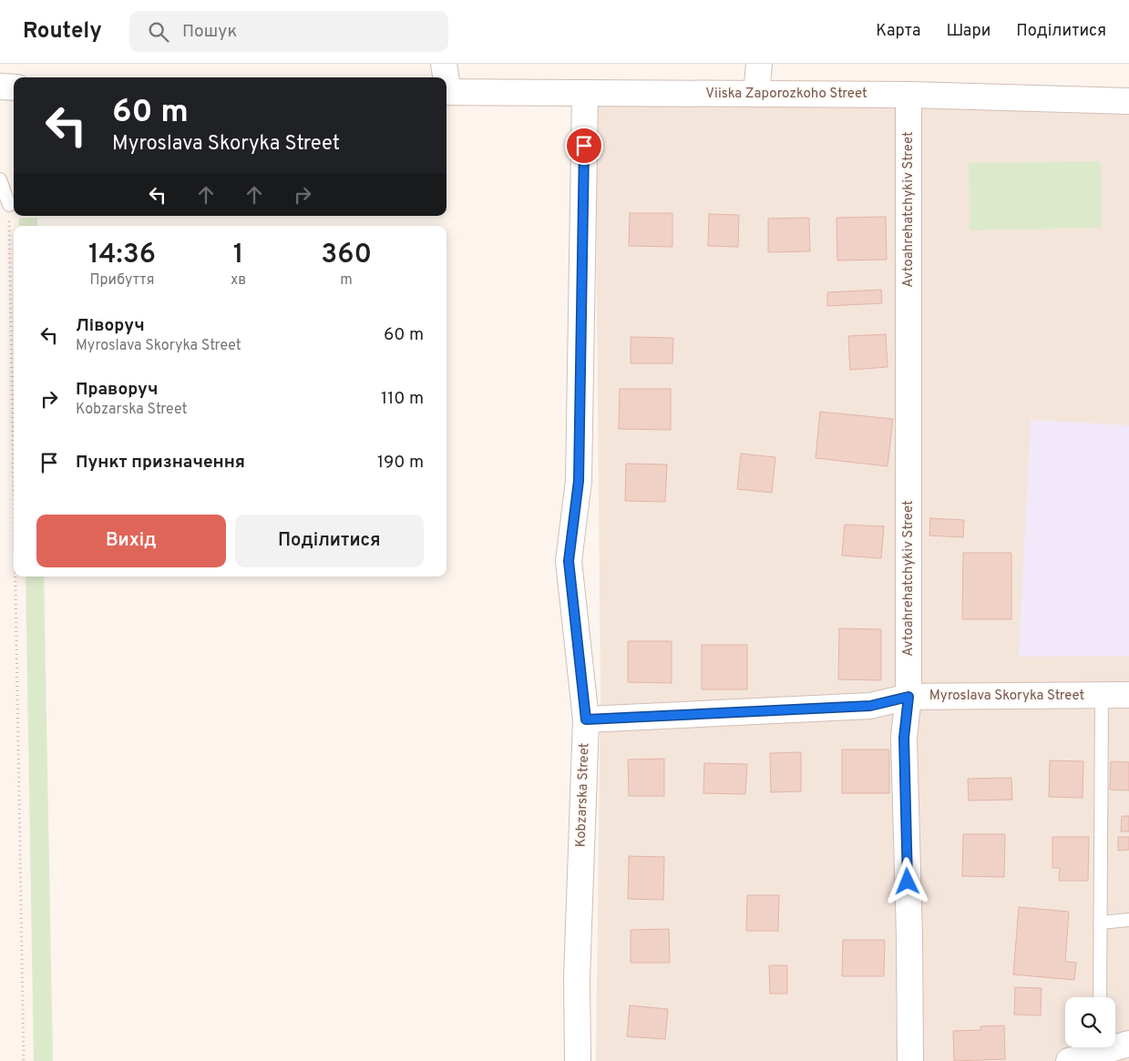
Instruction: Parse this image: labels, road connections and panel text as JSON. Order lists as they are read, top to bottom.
{
  "streets": {
    "street": [
      "Viiska Zaporozkoho Street",
      "Avtoahrehatchykiv Street",
      "Myroslava Skoryka Street",
      "Kobzarska Street"
    ]
  },
  "crossings": [
    ["Viiska Zaporozkoho Street", "Avtoahrehatchykiv Street"],
    ["Viiska Zaporozkoho Street", "Kobzarska Street"],
    ["Avtoahrehatchykiv Street", "Myroslava Skoryka Street"],
    ["Myroslava Skoryka Street", "Kobzarska Street"]
  ],
  "page": {
    "header": "Routely",
    "search": "Пошук",
    "nav": ["Карта", "Шари", "Поділитися"],
    "turn": ["60 m", "Myroslava Skoryka Street"],
    "eta": [
      "14:36",
      "Прибуття",
      "1",
      "хв",
      "360",
      "m"
    ],
    "list": [
      {
        "name": "Ліворуч",
        "note": "Myroslava Skoryka Street",
        "value": "60 m"
      },
      {
        "name": "Праворуч",
        "note": "Kobzarska Street",
        "value": "110 m"
      },
      {
        "name": "Пункт призначення",
        "value": "190 m"
      }
    ],
    "buttons": ["Вихід", "Поділитися"]
  }
}
